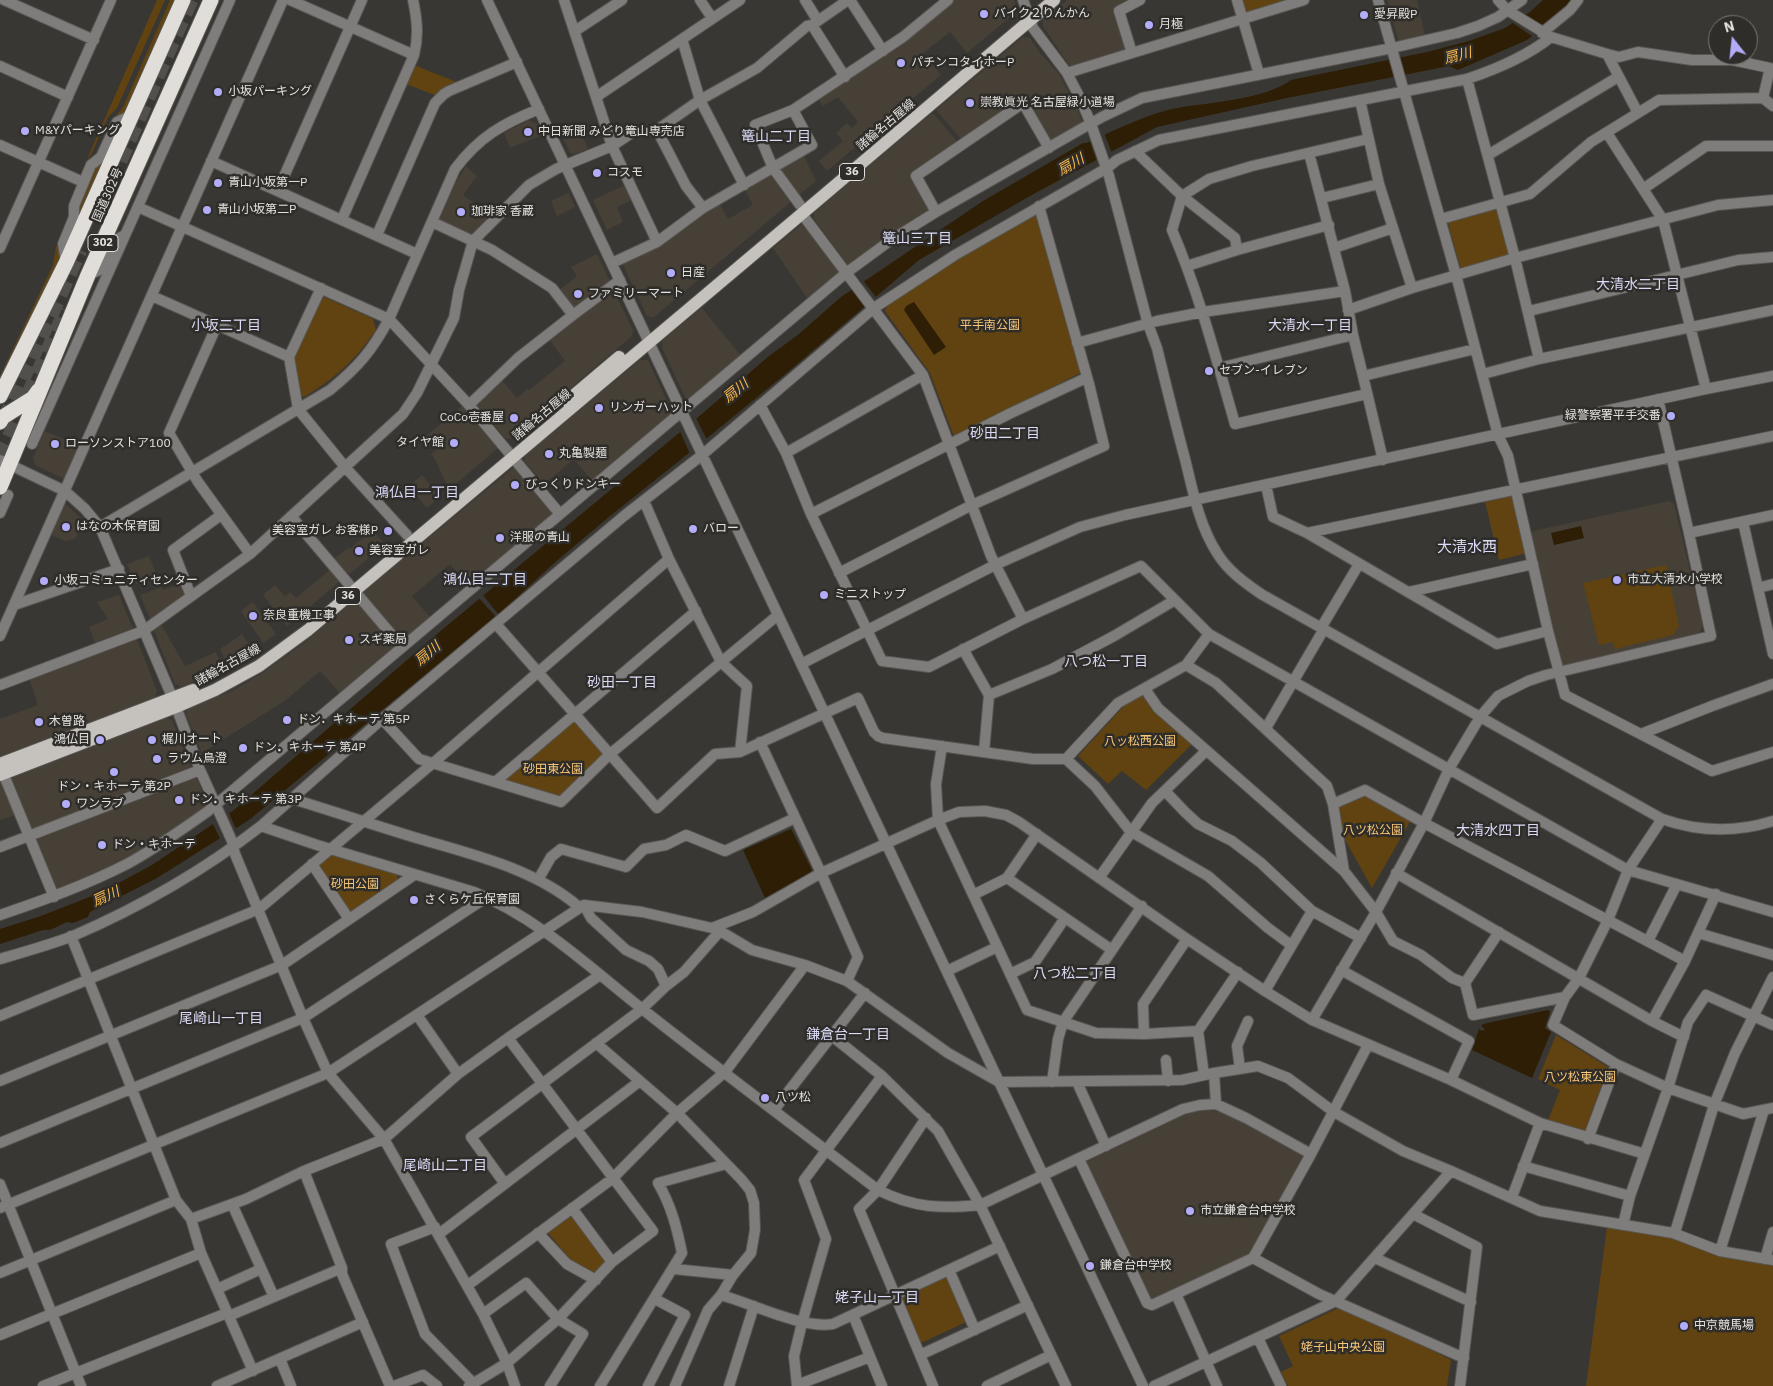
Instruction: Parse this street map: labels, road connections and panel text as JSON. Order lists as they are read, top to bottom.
{
  "streets": {
    "highway": ["国道302号", "302"],
    "main road": ["諸輪名古屋線", "36"]
  },
  "districts": [
    "篭山二丁目",
    "篭山三丁目",
    "大清水二丁目",
    "小坂二丁目",
    "大清水一丁目",
    "砂田二丁目",
    "鴻仏目一丁目",
    "大清水西",
    "鴻仏目二丁目",
    "八つ松一丁目",
    "砂田一丁目",
    "大清水四丁目",
    "八つ松二丁目",
    "尾崎山一丁目",
    "鎌倉台一丁目",
    "尾崎山二丁目",
    "姥子山一丁目"
  ],
  "water": ["扇川"],
  "parks": [
    "平手南公園",
    "八ッ松西公園",
    "砂田東公園",
    "八ツ松公園",
    "砂田公園",
    "八ツ松東公園",
    "姥子山中央公園"
  ],
  "places": [
    "バイク２りんかん",
    "愛昇殿P",
    "月極",
    "パチンコタイホーP",
    "小坂パーキング",
    "崇教眞光 名古屋緑小道場",
    "M&Yパーキング",
    "中日新聞 みどり篭山専売店",
    "コスモ",
    "青山小坂第一P",
    "青山小坂第二P",
    "珈琲家 香蔵",
    "日産",
    "ファミリーマート",
    "セブン-イレブン",
    "リンガーハット",
    "緑警察署平手交番",
    "CoCo壱番屋",
    "タイヤ館",
    "ローソンストア100",
    "丸亀製麺",
    "びっくりドンキー",
    "はなの木保育園",
    "バロー",
    "美容室ガレ お客様P",
    "洋服の青山",
    "美容室ガレ",
    "市立大清水小学校",
    "小坂コミュニティセンター",
    "ミニストップ",
    "奈良重機工事",
    "スギ薬局",
    "ドン．キホーテ 第5P",
    "木曽路",
    "鴻仏目",
    "梶川オート",
    "ドン．キホーテ 第4P",
    "ラウム鳥澄",
    "ドン・キホーテ 第2P",
    "ドン．キホーテ 第3P",
    "ワンラブ",
    "ドン・キホーテ",
    "さくらケ丘保育園",
    "八ツ松",
    "市立鎌倉台中学校",
    "鎌倉台中学校",
    "中京競馬場"
  ],
  "north": "top"
}
